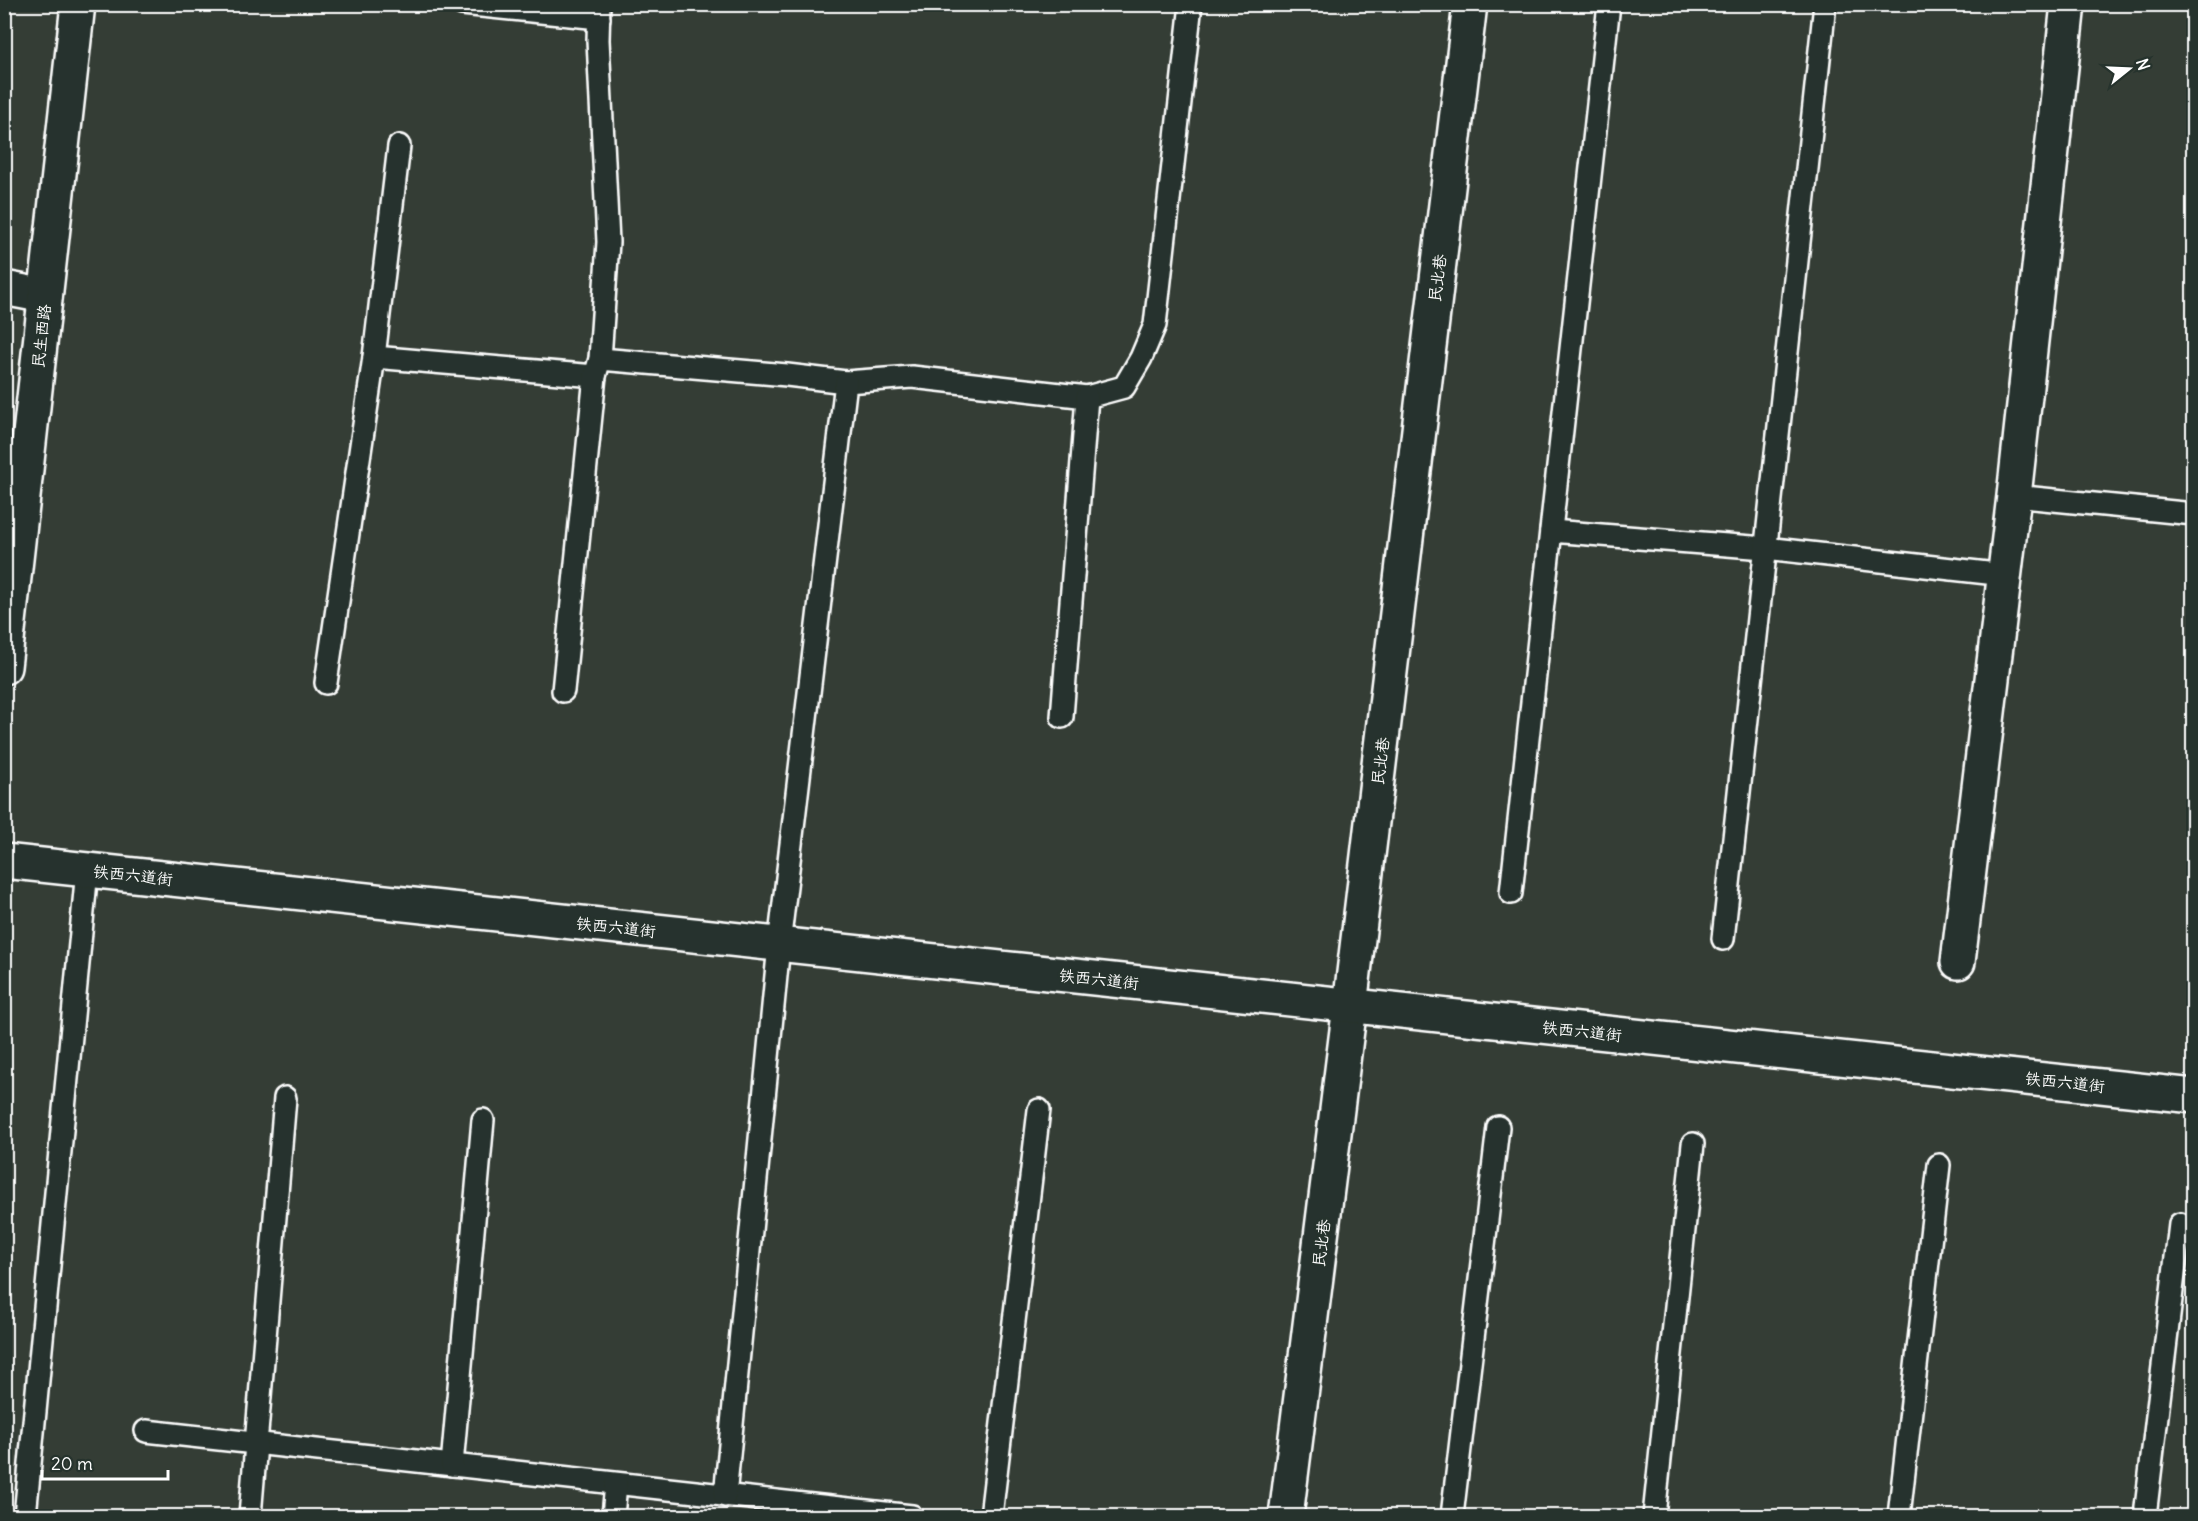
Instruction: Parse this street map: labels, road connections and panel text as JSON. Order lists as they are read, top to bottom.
{
  "streets": {
    "main road": ["民北巷", "民生西路", "铁西六道街"]
  },
  "crossings": [
    ["民北巷", "铁西六道街"]
  ],
  "scale_bar": "20 m",
  "north": "right"
}
